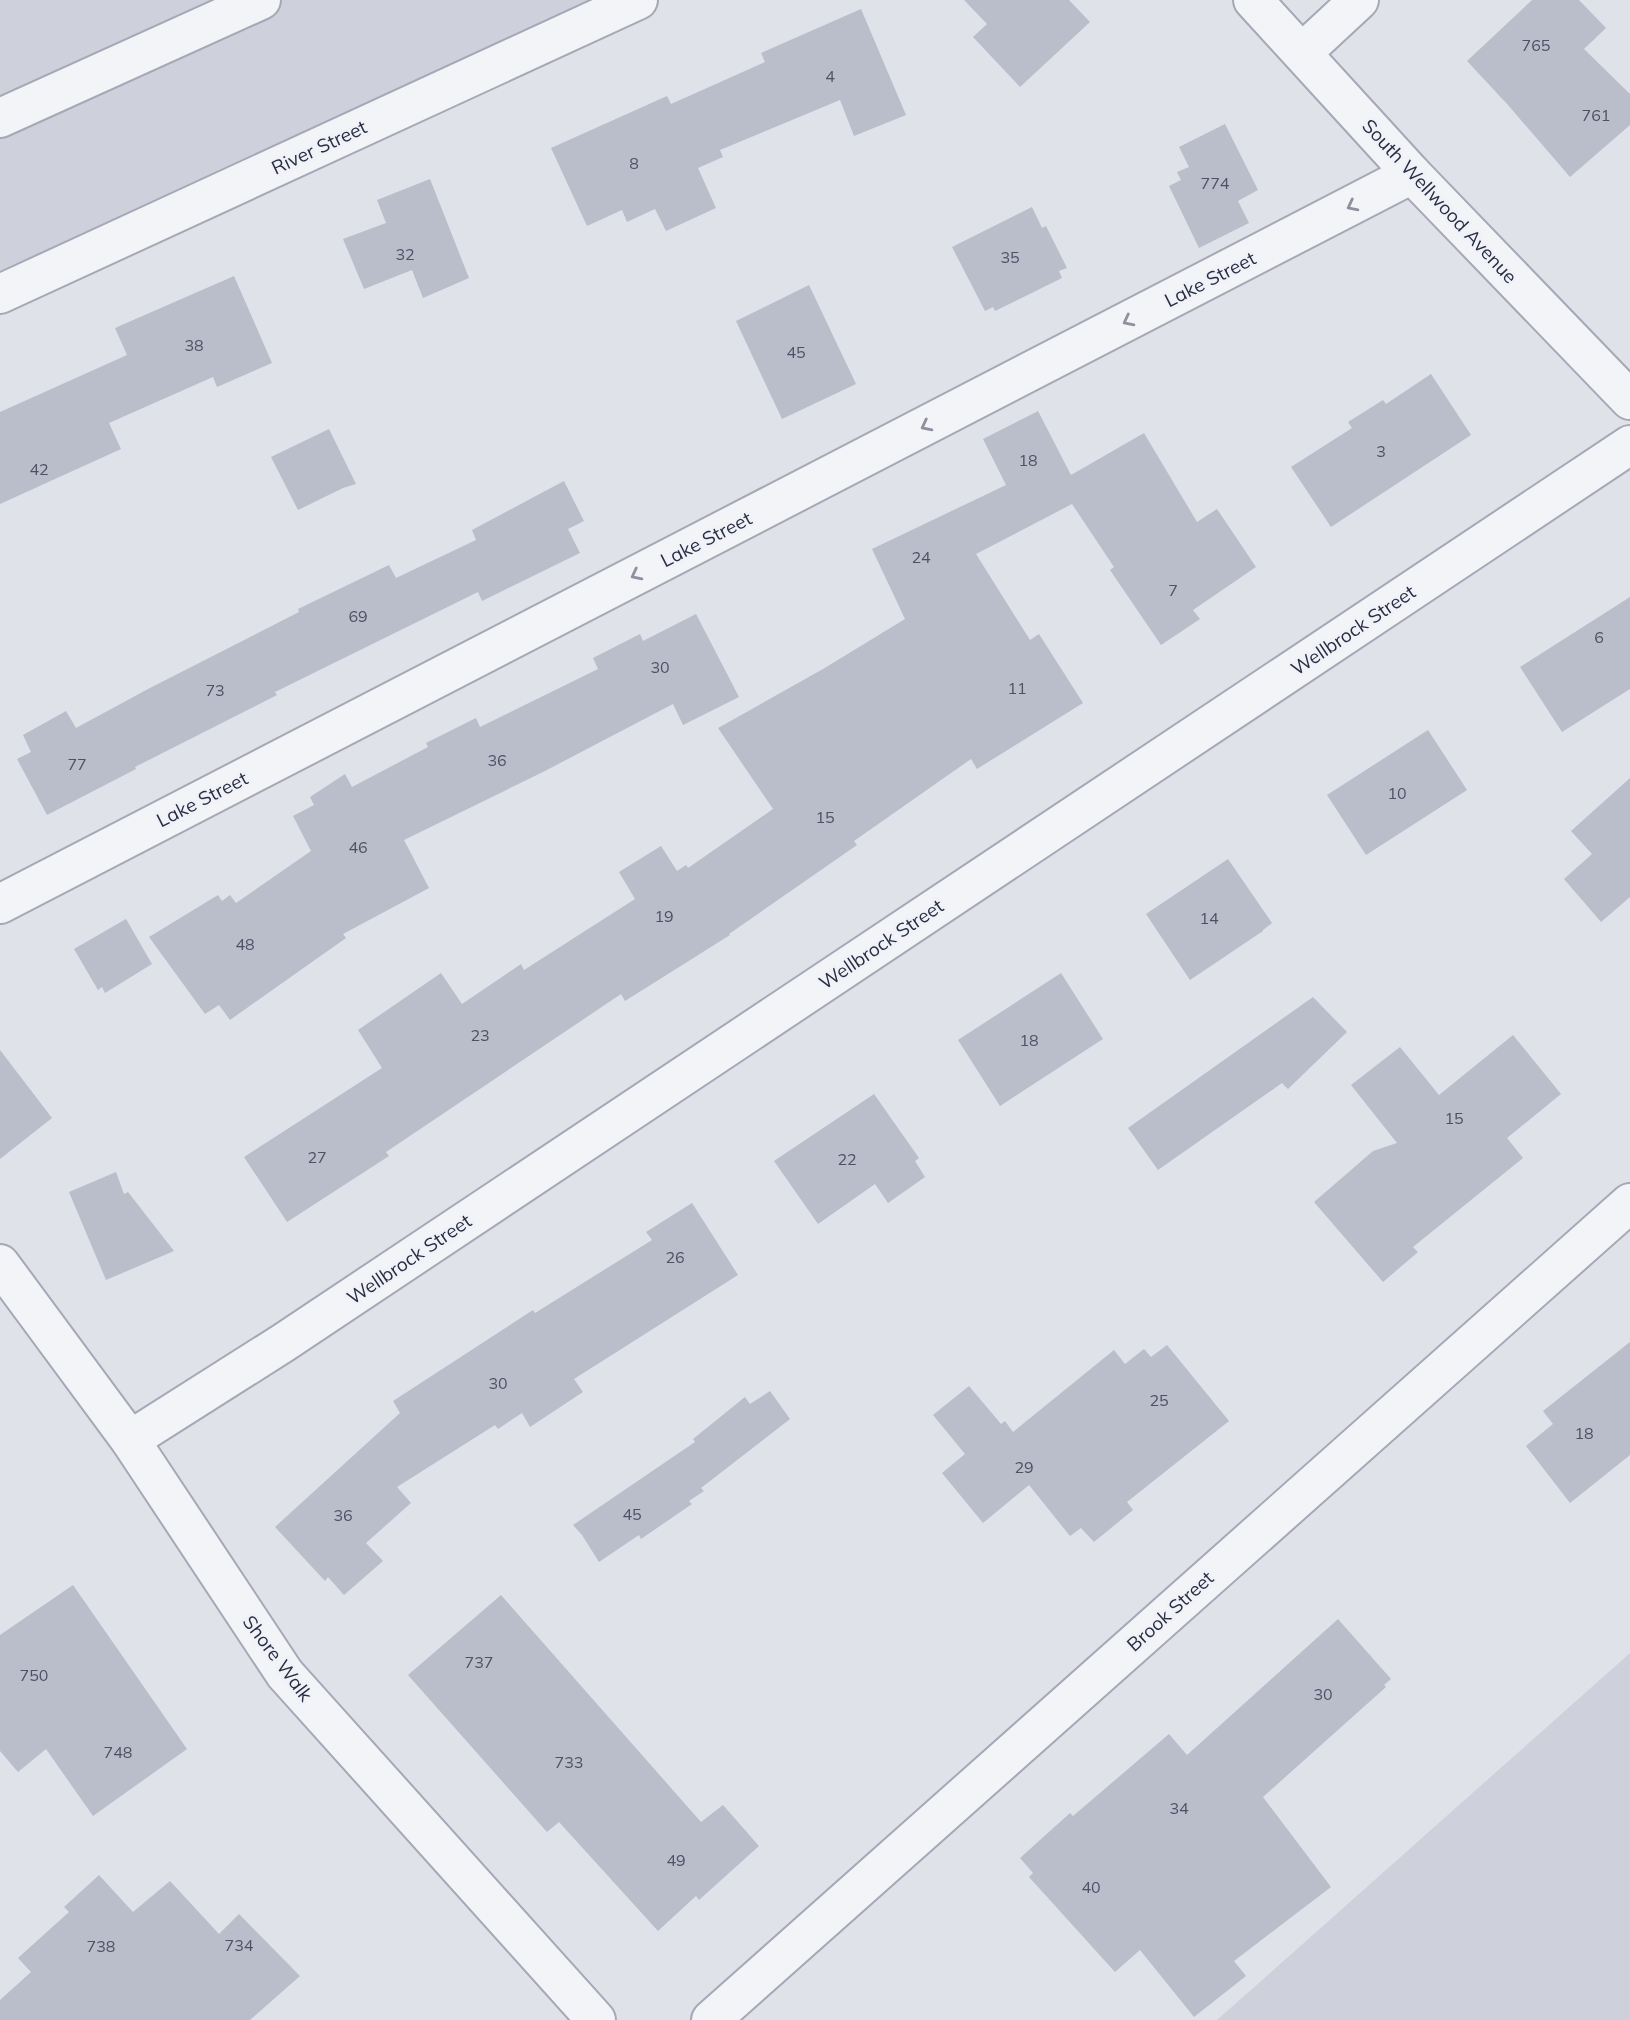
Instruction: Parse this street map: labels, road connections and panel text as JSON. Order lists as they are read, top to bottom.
{
  "streets": {
    "street": [
      "River Street",
      "South Wellwood Avenue",
      "Lake Street",
      "Wellbrock Street",
      "Brook Street",
      "Shore Walk"
    ]
  },
  "crossings": [
    ["South Wellwood Avenue", "Lake Street"],
    ["Wellbrock Street", "Shore Walk"]
  ],
  "one_way": ["Lake Street"],
  "house_numbers": [
    "765",
    "4",
    "761",
    "8",
    "774",
    "32",
    "35",
    "38",
    "45",
    "3",
    "18",
    "42",
    "24",
    "7",
    "69",
    "6",
    "30",
    "11",
    "73",
    "36",
    "77",
    "10",
    "15",
    "46",
    "19",
    "14",
    "48",
    "23",
    "18",
    "15",
    "27",
    "22",
    "26",
    "30",
    "25",
    "18",
    "29",
    "45",
    "36",
    "737",
    "750",
    "30",
    "748",
    "733",
    "34",
    "49",
    "40",
    "734",
    "738"
  ]
}
